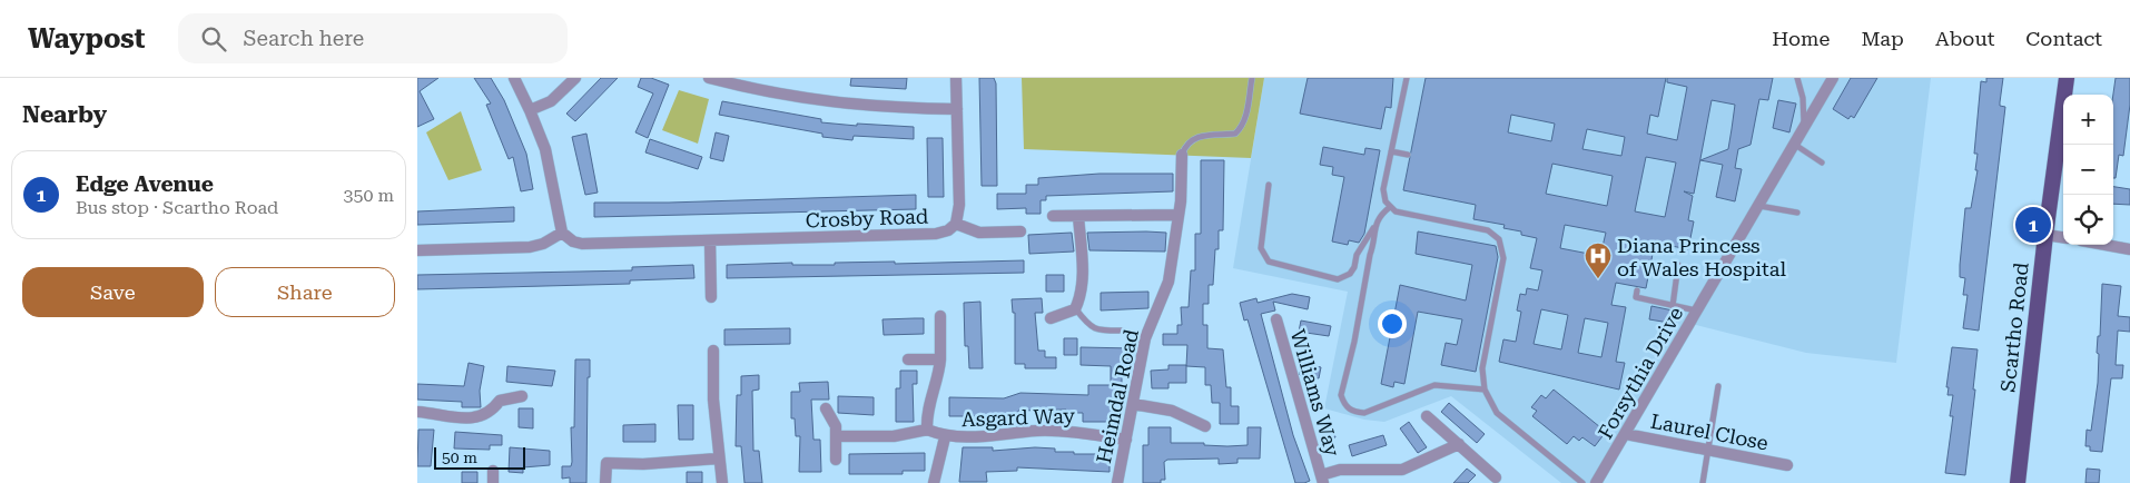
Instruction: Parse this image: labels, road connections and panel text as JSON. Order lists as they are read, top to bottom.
{
  "streets": {
    "main road": ["Scartho Road"],
    "street": [
      "Crosby Road",
      "Forsythia Drive",
      "Williams Way",
      "Heimdal Road",
      "Asgard Way",
      "Laurel Close"
    ]
  },
  "crossings": [
    ["Forsythia Drive", "Laurel Close"],
    ["Heimdal Road", "Asgard Way"]
  ],
  "places": {
    "hospital": ["Diana Princess of Wales Hospital"]
  },
  "scale_bar": "50 m",
  "page": {
    "header": "Waypost",
    "search": "Search here",
    "nav": [
      "Home",
      "Map",
      "About",
      "Contact"
    ],
    "heading": "Nearby",
    "map_buttons": ["+", "−"],
    "list": [
      {
        "mark": "1",
        "name": "Edge Avenue",
        "note": "Bus stop · Scartho Road",
        "value": "350 m"
      }
    ],
    "pins": "1",
    "buttons": ["Save", "Share"],
    "scale": "50 m"
  }
}
